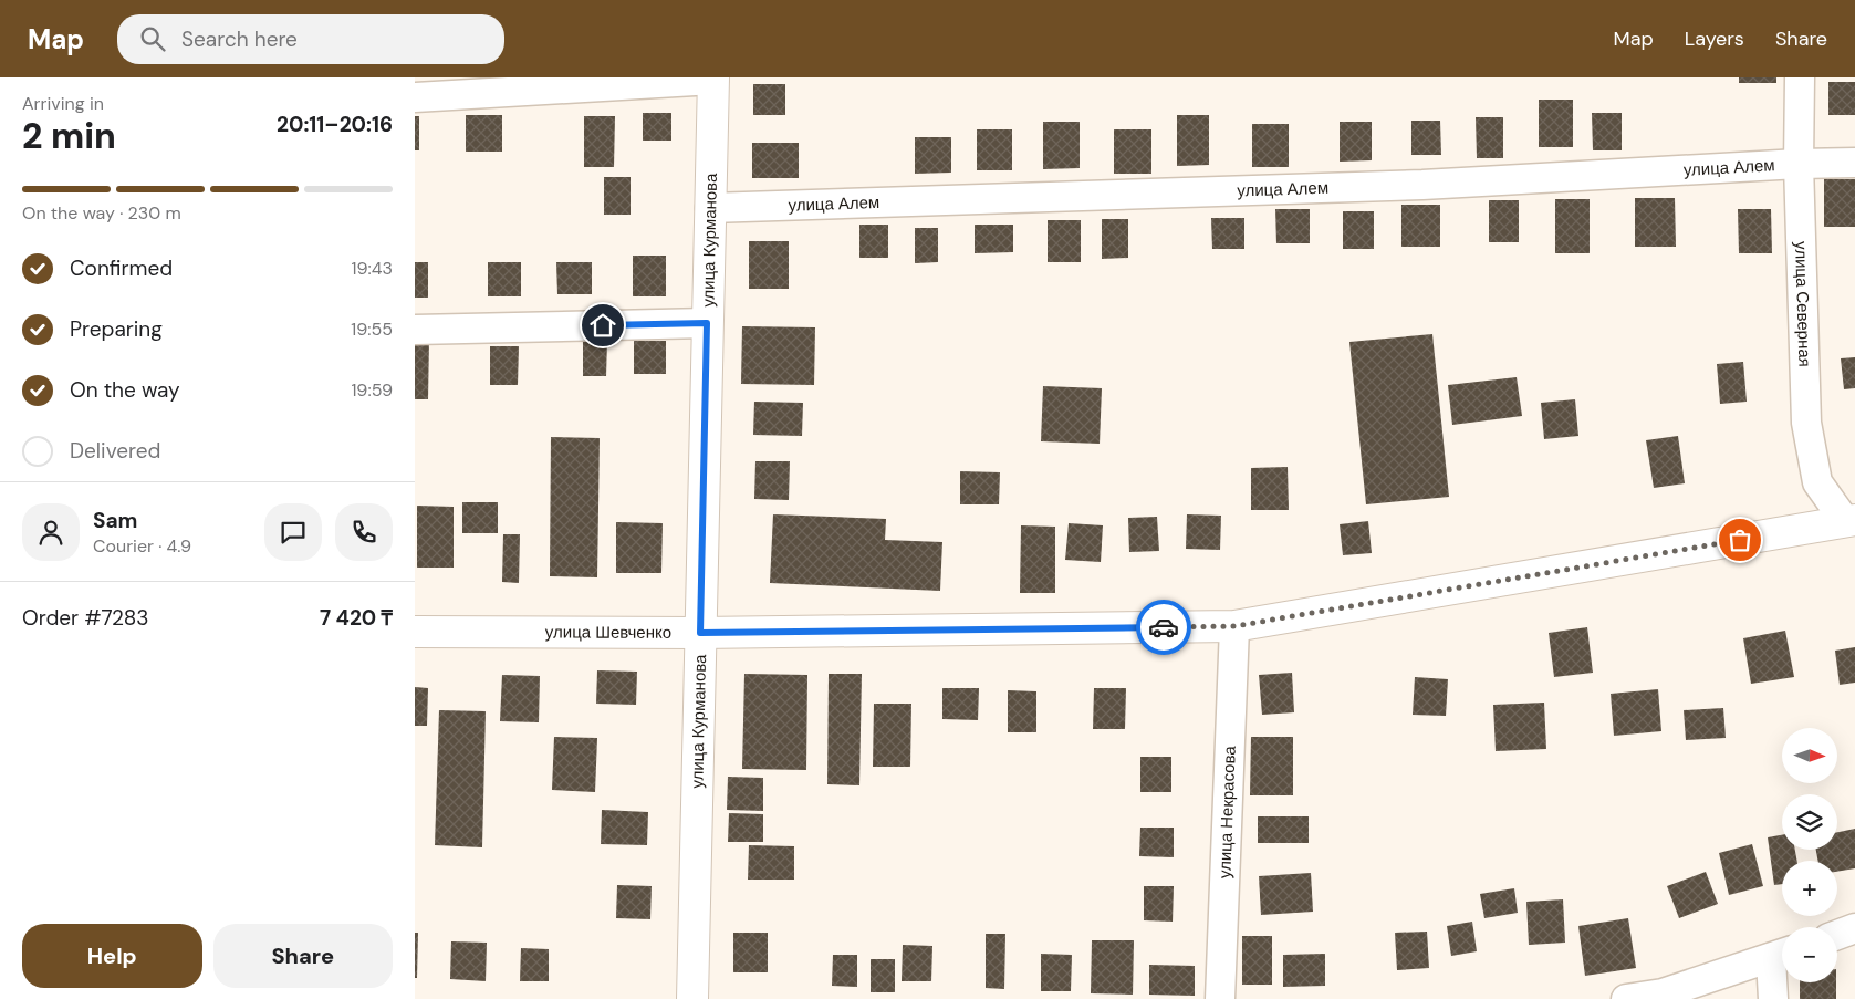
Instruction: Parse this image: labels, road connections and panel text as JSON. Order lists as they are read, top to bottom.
{
  "streets": {
    "street": [
      "улица Алем",
      "улица Курманова",
      "улица Северная",
      "улица Шевченко",
      "улица Некрасова"
    ]
  },
  "crossings": [
    ["улица Алем", "улица Курманова"],
    ["улица Алем", "улица Северная"],
    ["улица Курманова", "улица Шевченко"],
    ["улица Северная", "улица Шевченко"],
    ["улица Шевченко", "улица Некрасова"]
  ],
  "north": "right",
  "page": {
    "header": "Map",
    "search": "Search here",
    "nav": ["Map", "Layers", "Share"],
    "heading": ["2 min", "Arriving in", "20:11–20:16"],
    "panel": [
      "Sam",
      "Courier · 4.9",
      "Order #7283",
      "7 420 ₸"
    ],
    "bar": "On the way · 230 m",
    "list": [
      ["Confirmed", "19:43"],
      ["Preparing", "19:55"],
      ["On the way", "19:59"],
      "Delivered"
    ],
    "map_buttons": ["+", "−"],
    "buttons": ["Help", "Share"]
  }
}
